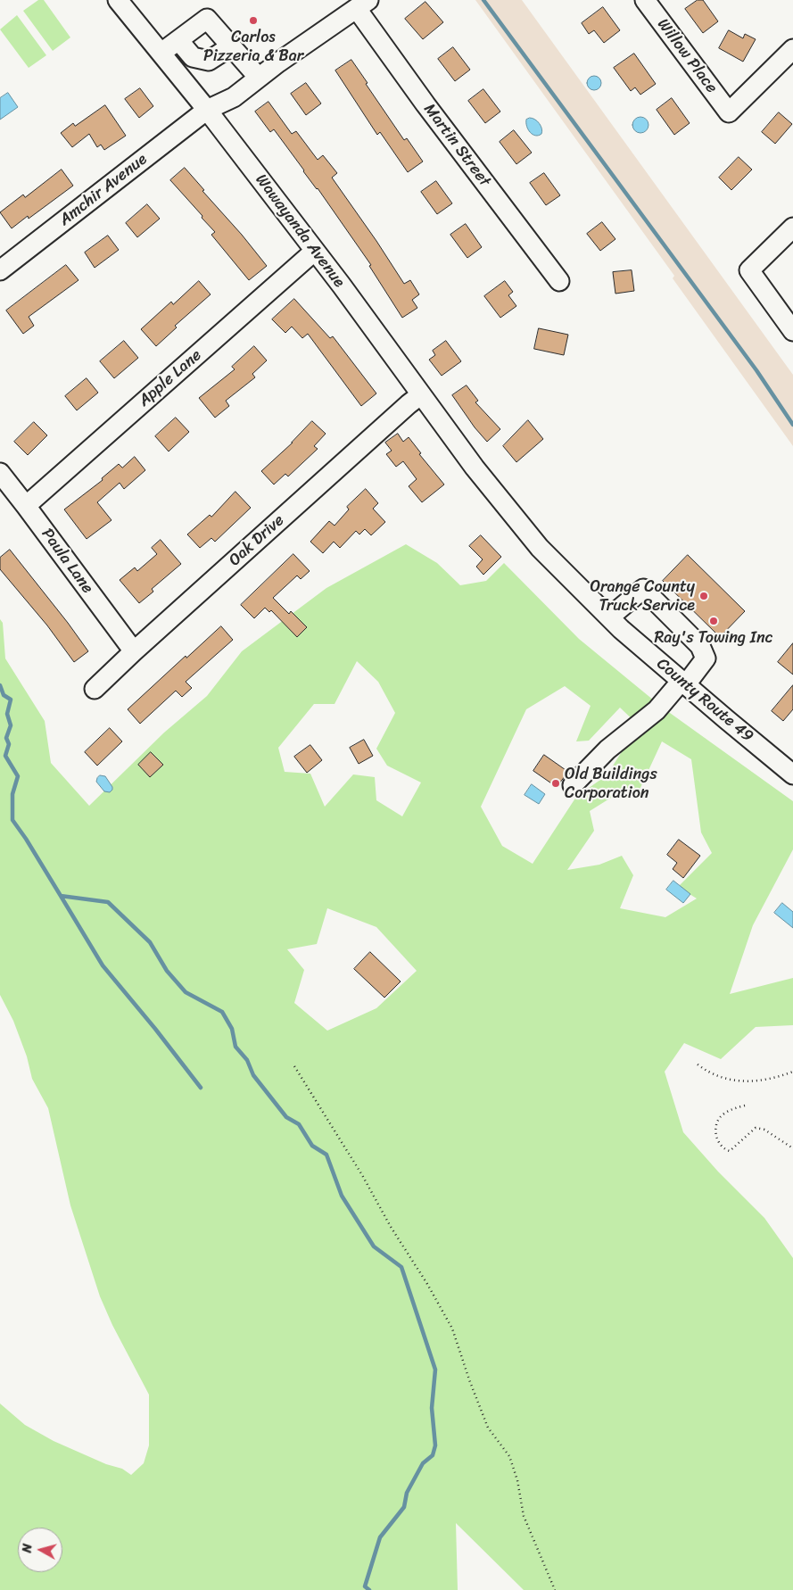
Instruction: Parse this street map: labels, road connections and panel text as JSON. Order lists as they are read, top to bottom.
{
  "streets": {
    "street": [
      "Willow Place",
      "Martin Street",
      "Amchir Avenue",
      "Wawayanda Avenue",
      "Apple Lane",
      "Oak Drive",
      "Paula Lane",
      "County Route 49"
    ]
  },
  "crossings": [
    ["Martin Street", "Amchir Avenue"],
    ["Amchir Avenue", "Wawayanda Avenue"],
    ["Wawayanda Avenue", "Apple Lane"],
    ["Wawayanda Avenue", "Oak Drive"],
    ["Wawayanda Avenue", "County Route 49"],
    ["Apple Lane", "Paula Lane"],
    ["Oak Drive", "Paula Lane"]
  ],
  "places": [
    "Carlos Pizzeria & Bar",
    "Orange County Truck Service",
    "Ray's Towing Inc",
    "Old Buildings Corporation"
  ],
  "north": "left"
}
